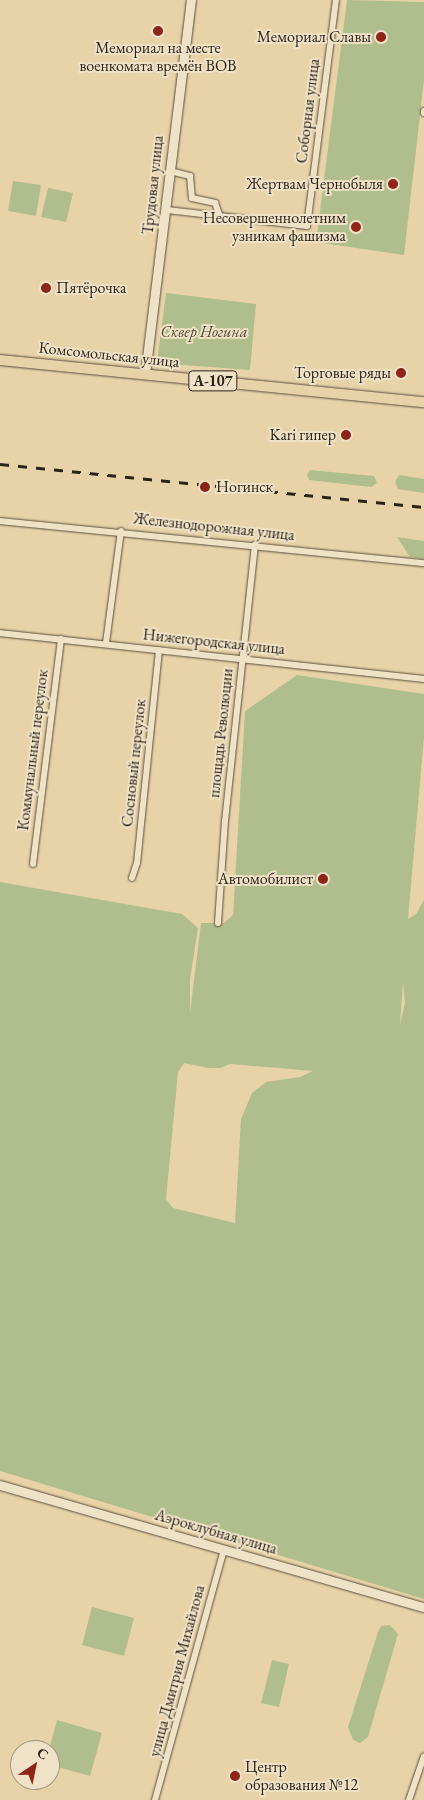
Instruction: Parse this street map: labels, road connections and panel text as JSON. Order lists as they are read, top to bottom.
{
  "streets": {
    "main road": ["Комсомольская улица", "А-107"],
    "street": [
      "Соборная улица",
      "Трудовая улица",
      "Железнодорожная улица",
      "Нижегородская улица",
      "площадь Революции",
      "Коммунальный переулок",
      "Сосновый переулок",
      "Аэроклубная улица",
      "улица Дмитрия Михайлова"
    ]
  },
  "crossings": [
    ["Трудовая улица", "Комсомольская улица"],
    ["Железнодорожная улица", "площадь Революции"],
    ["Нижегородская улица", "площадь Революции"],
    ["Нижегородская улица", "Коммунальный переулок"],
    ["Нижегородская улица", "Сосновый переулок"],
    ["Аэроклубная улица", "улица Дмитрия Михайлова"]
  ],
  "parks": ["Сквер Ногина"],
  "places": [
    "Мемориал на месте военкомата времён ВОВ",
    "Мемориал Славы",
    "Жертвам Чернобыля",
    "Несовершеннолетним узникам фашизма",
    "Пятёрочка",
    "Торговые ряды",
    "Kari гипер",
    "Ногинск",
    "Автомобилист",
    "Центр образования №12"
  ],
  "north": "top right"
}
